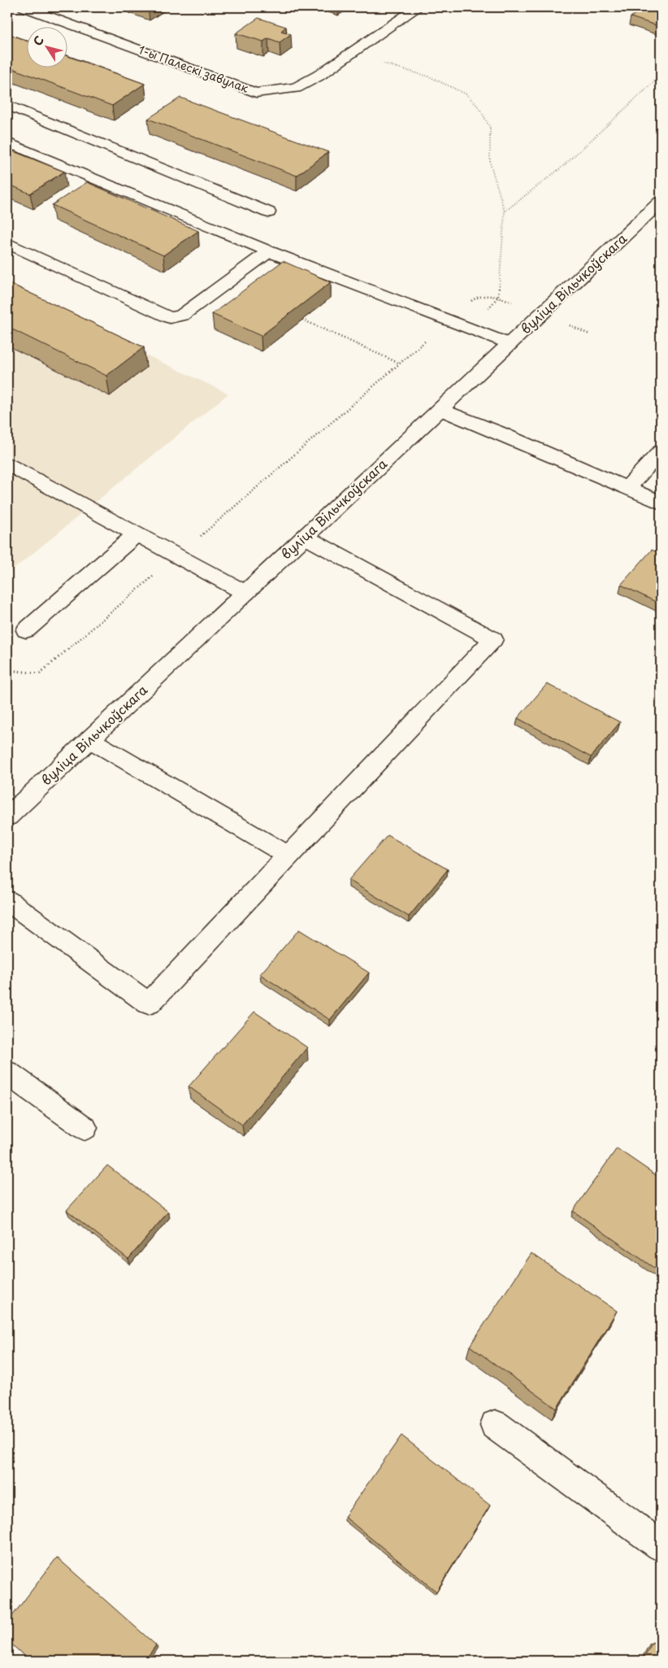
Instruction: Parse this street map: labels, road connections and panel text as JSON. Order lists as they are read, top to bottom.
{
  "streets": {
    "main road": ["1-ы Палескі завулак", "вуліца Вільчкоўскага"]
  },
  "north": "top left"
}
